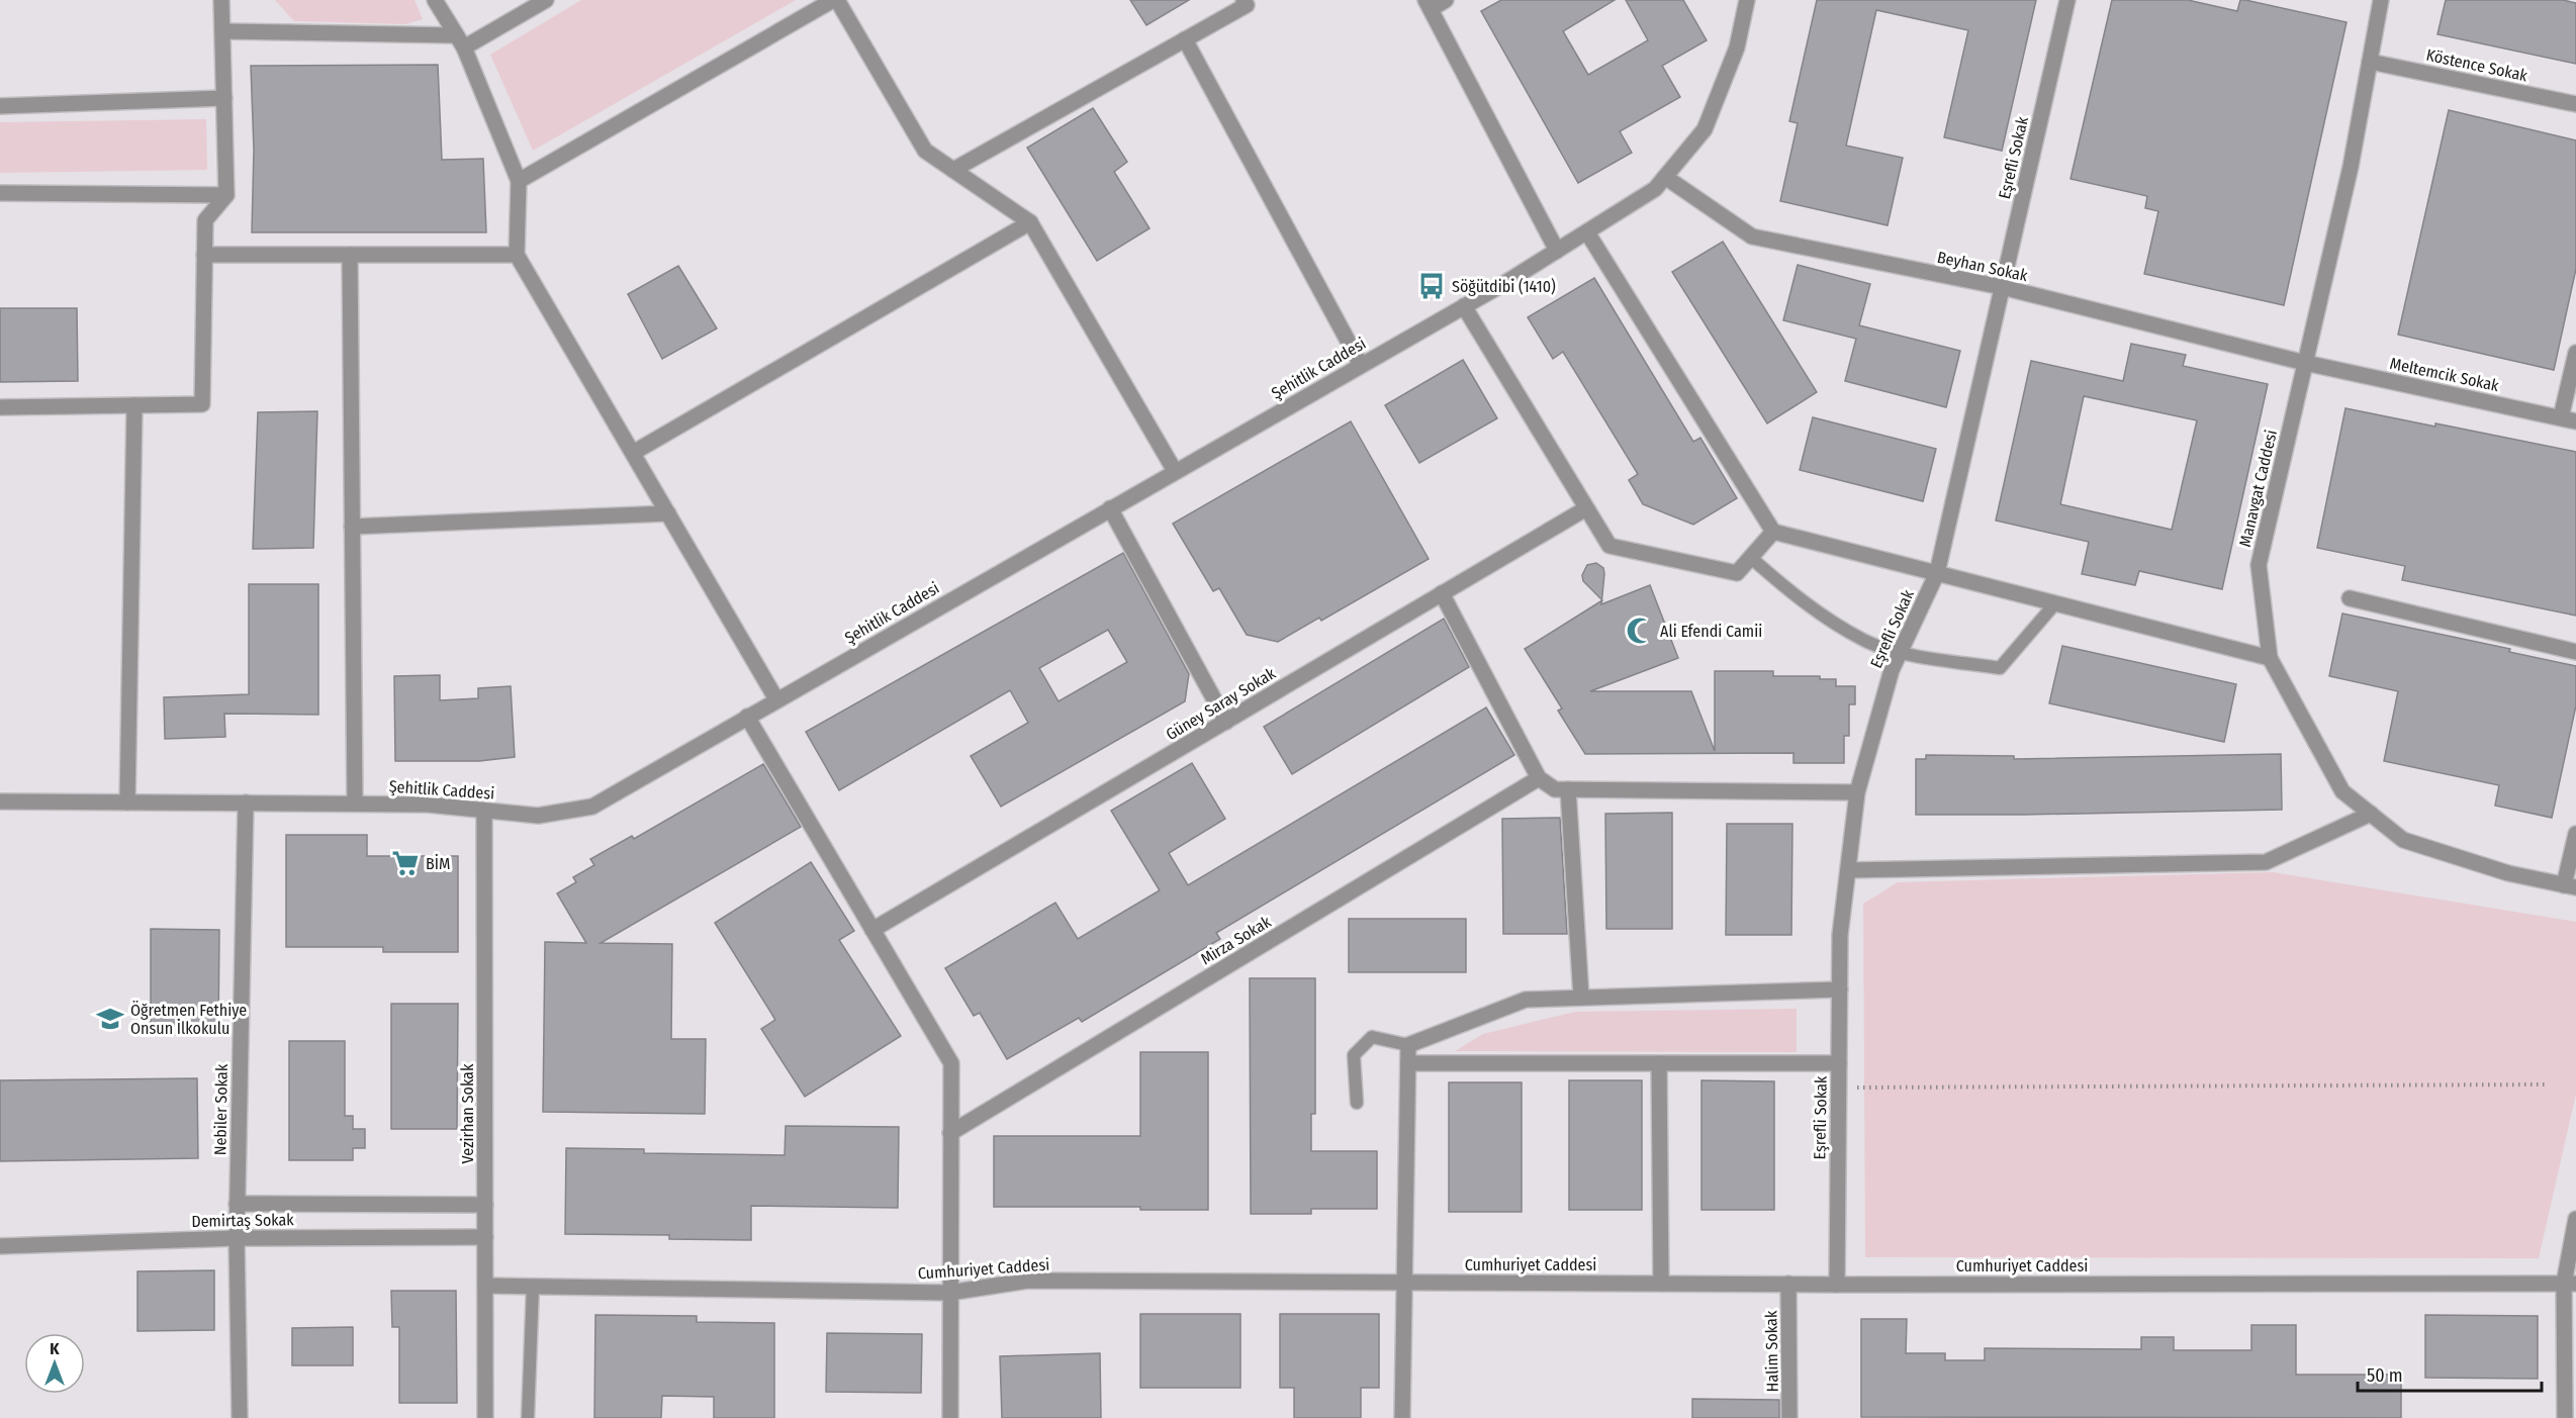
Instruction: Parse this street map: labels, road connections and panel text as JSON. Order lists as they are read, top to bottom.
{
  "streets": {
    "street": [
      "Köstence Sokak",
      "Eşrefli Sokak",
      "Beyhan Sokak",
      "Şehitlik Caddesi",
      "Meltemcik Sokak",
      "Manavgat Caddesi",
      "Güney Saray Sokak",
      "Mirza Sokak",
      "Nebiler Sokak",
      "Vezirhan Sokak",
      "Demirtaş Sokak",
      "Cumhuriyet Caddesi",
      "Halim Sokak"
    ]
  },
  "crossings": [
    ["Köstence Sokak", "Manavgat Caddesi"],
    ["Eşrefli Sokak", "Beyhan Sokak"],
    ["Eşrefli Sokak", "Cumhuriyet Caddesi"],
    ["Beyhan Sokak", "Şehitlik Caddesi"],
    ["Beyhan Sokak", "Meltemcik Sokak"],
    ["Beyhan Sokak", "Manavgat Caddesi"],
    ["Şehitlik Caddesi", "Nebiler Sokak"],
    ["Şehitlik Caddesi", "Vezirhan Sokak"],
    ["Meltemcik Sokak", "Manavgat Caddesi"],
    ["Nebiler Sokak", "Demirtaş Sokak"],
    ["Vezirhan Sokak", "Demirtaş Sokak"],
    ["Vezirhan Sokak", "Cumhuriyet Caddesi"],
    ["Cumhuriyet Caddesi", "Halim Sokak"]
  ],
  "places": {
    "bus stop": ["Söğütdibi (1410)"],
    "mosque": ["Ali Efendi Camii"],
    "supermarket": ["BİM"],
    "school or university": ["Öğretmen Fethiye Onsun İlkokulu"]
  },
  "scale_bar": "50 m",
  "north": "top"
}
